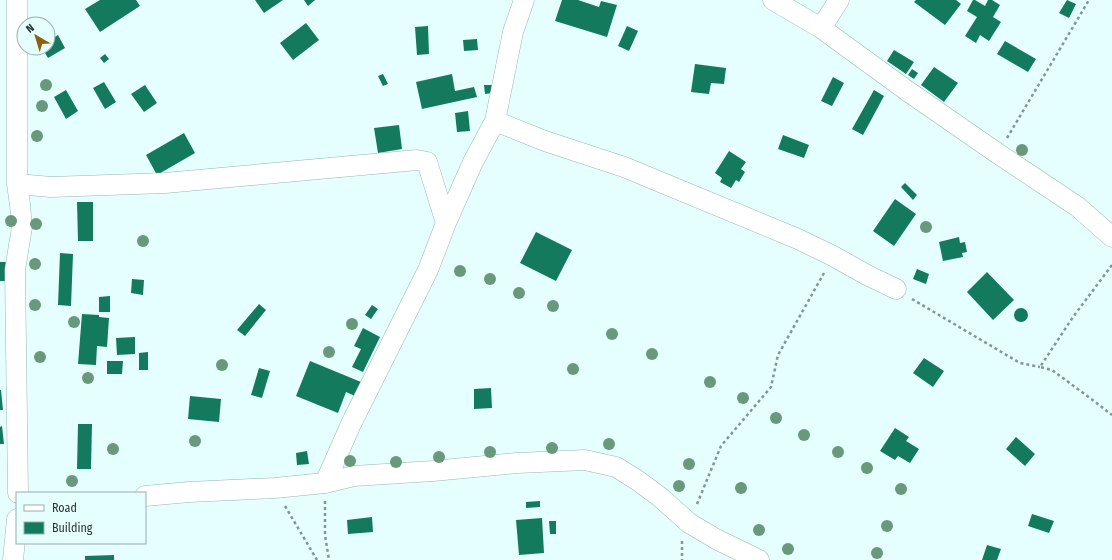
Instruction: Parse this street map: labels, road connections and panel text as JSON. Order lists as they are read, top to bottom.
{
  "legend": ["Road", "Building"],
  "north": "top left"
}
